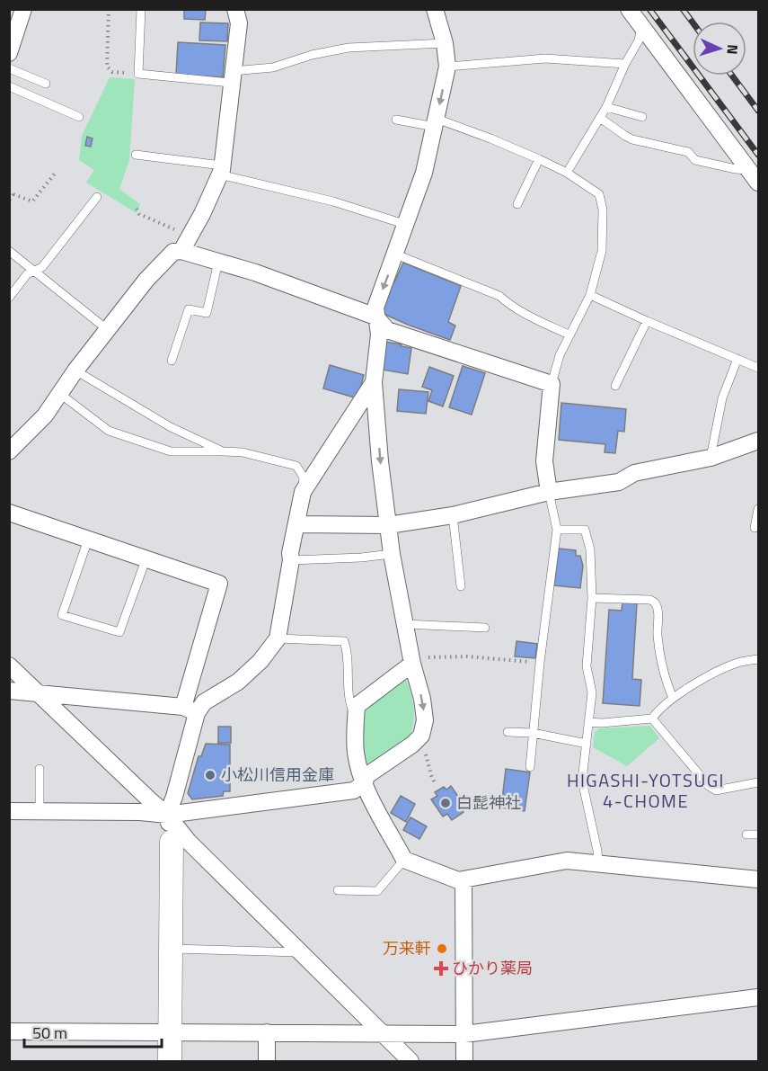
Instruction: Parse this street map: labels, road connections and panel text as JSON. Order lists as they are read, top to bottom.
{
  "districts": ["HIGASHI-YOTSUGI 4-CHOME"],
  "places": {
    "other": ["小松川信用金庫", "白髭神社", "万来軒"],
    "health": ["ひかり薬局"]
  },
  "scale_bar": "50 m",
  "north": "right"
}
